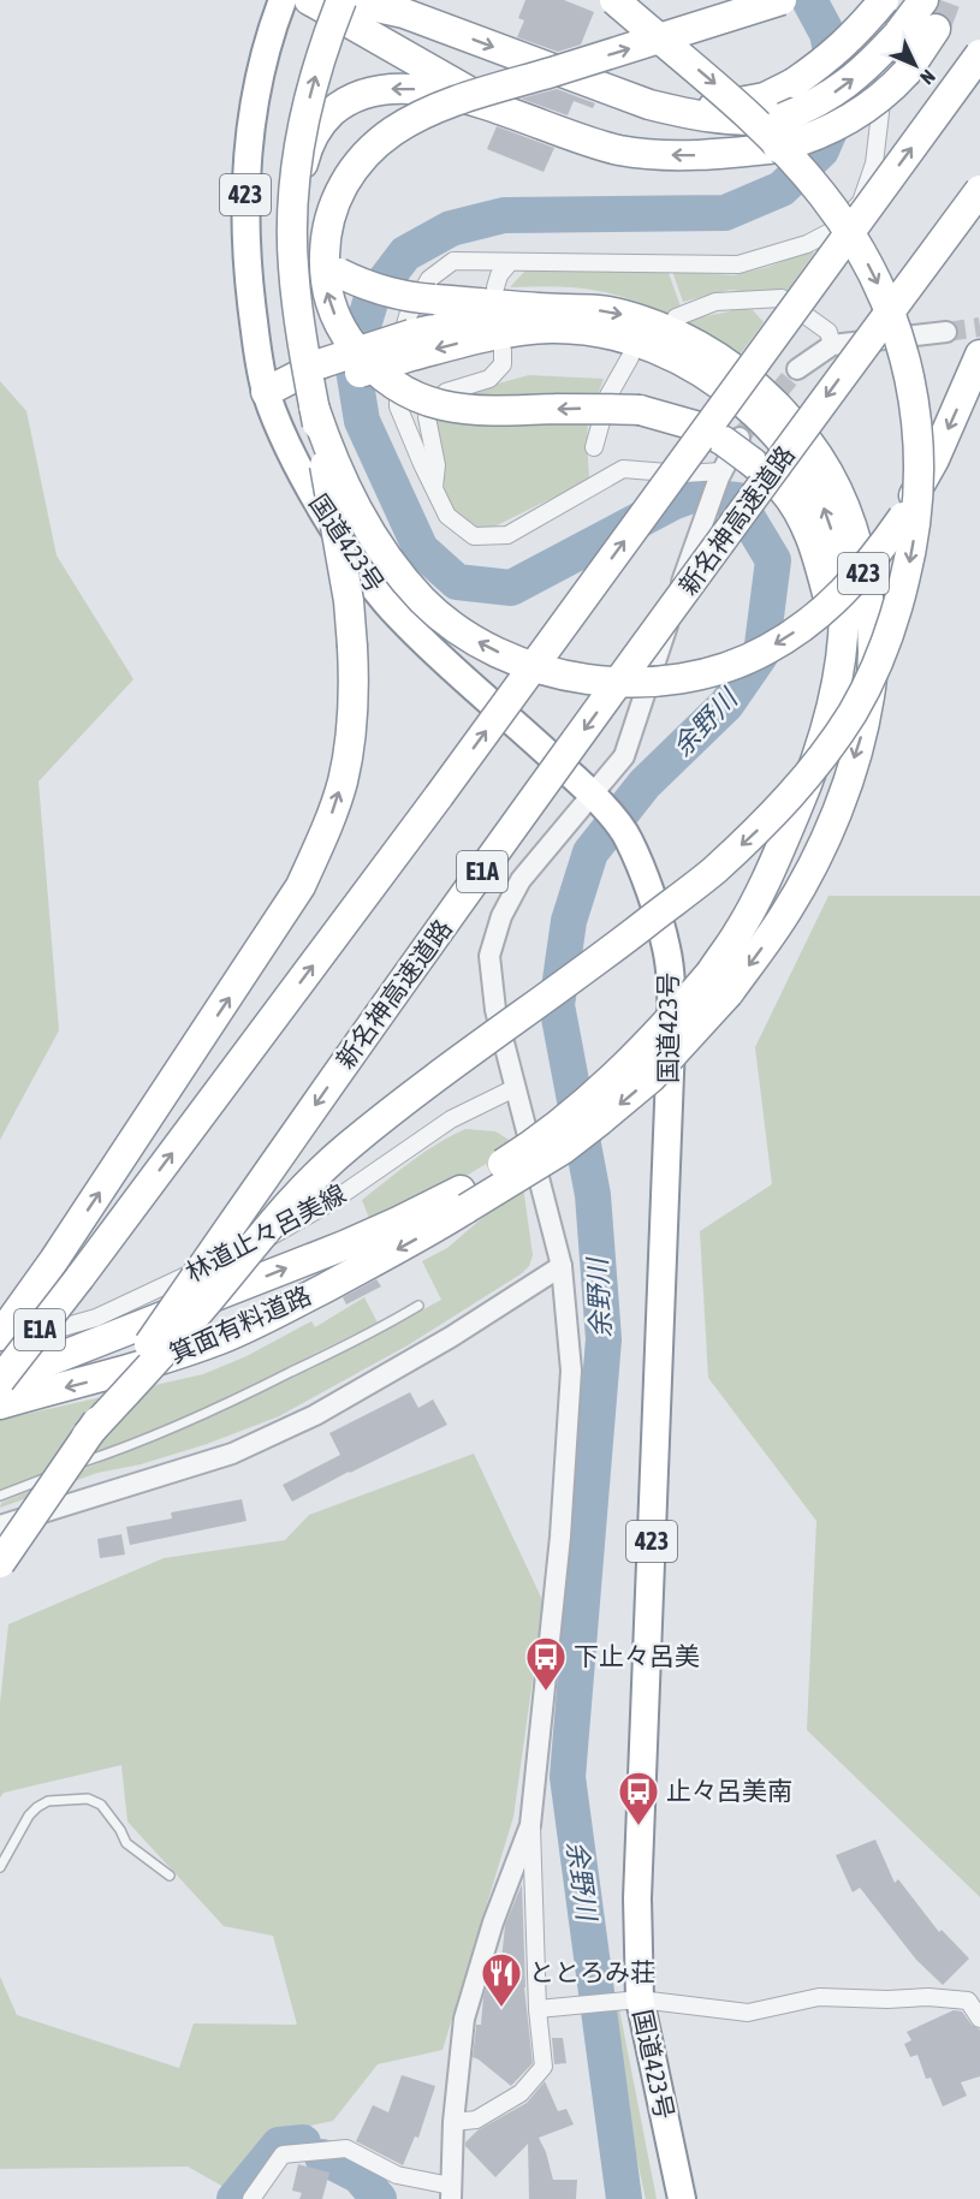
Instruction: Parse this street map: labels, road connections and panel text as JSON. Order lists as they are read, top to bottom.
{
  "streets": {
    "highway": [
      "423",
      "新名神高速道路",
      "国道423号",
      "E1A",
      "箕面有料道路"
    ],
    "street": ["林道止々呂美線"]
  },
  "crossings": [
    ["423", "国道423号"],
    ["423", "箕面有料道路"],
    ["E1A", "箕面有料道路"]
  ],
  "water": ["余野川"],
  "places": {
    "bus stop": ["下止々呂美", "止々呂美南"],
    "restaurant": ["ととろみ荘"]
  },
  "north": "bottom right"
}
